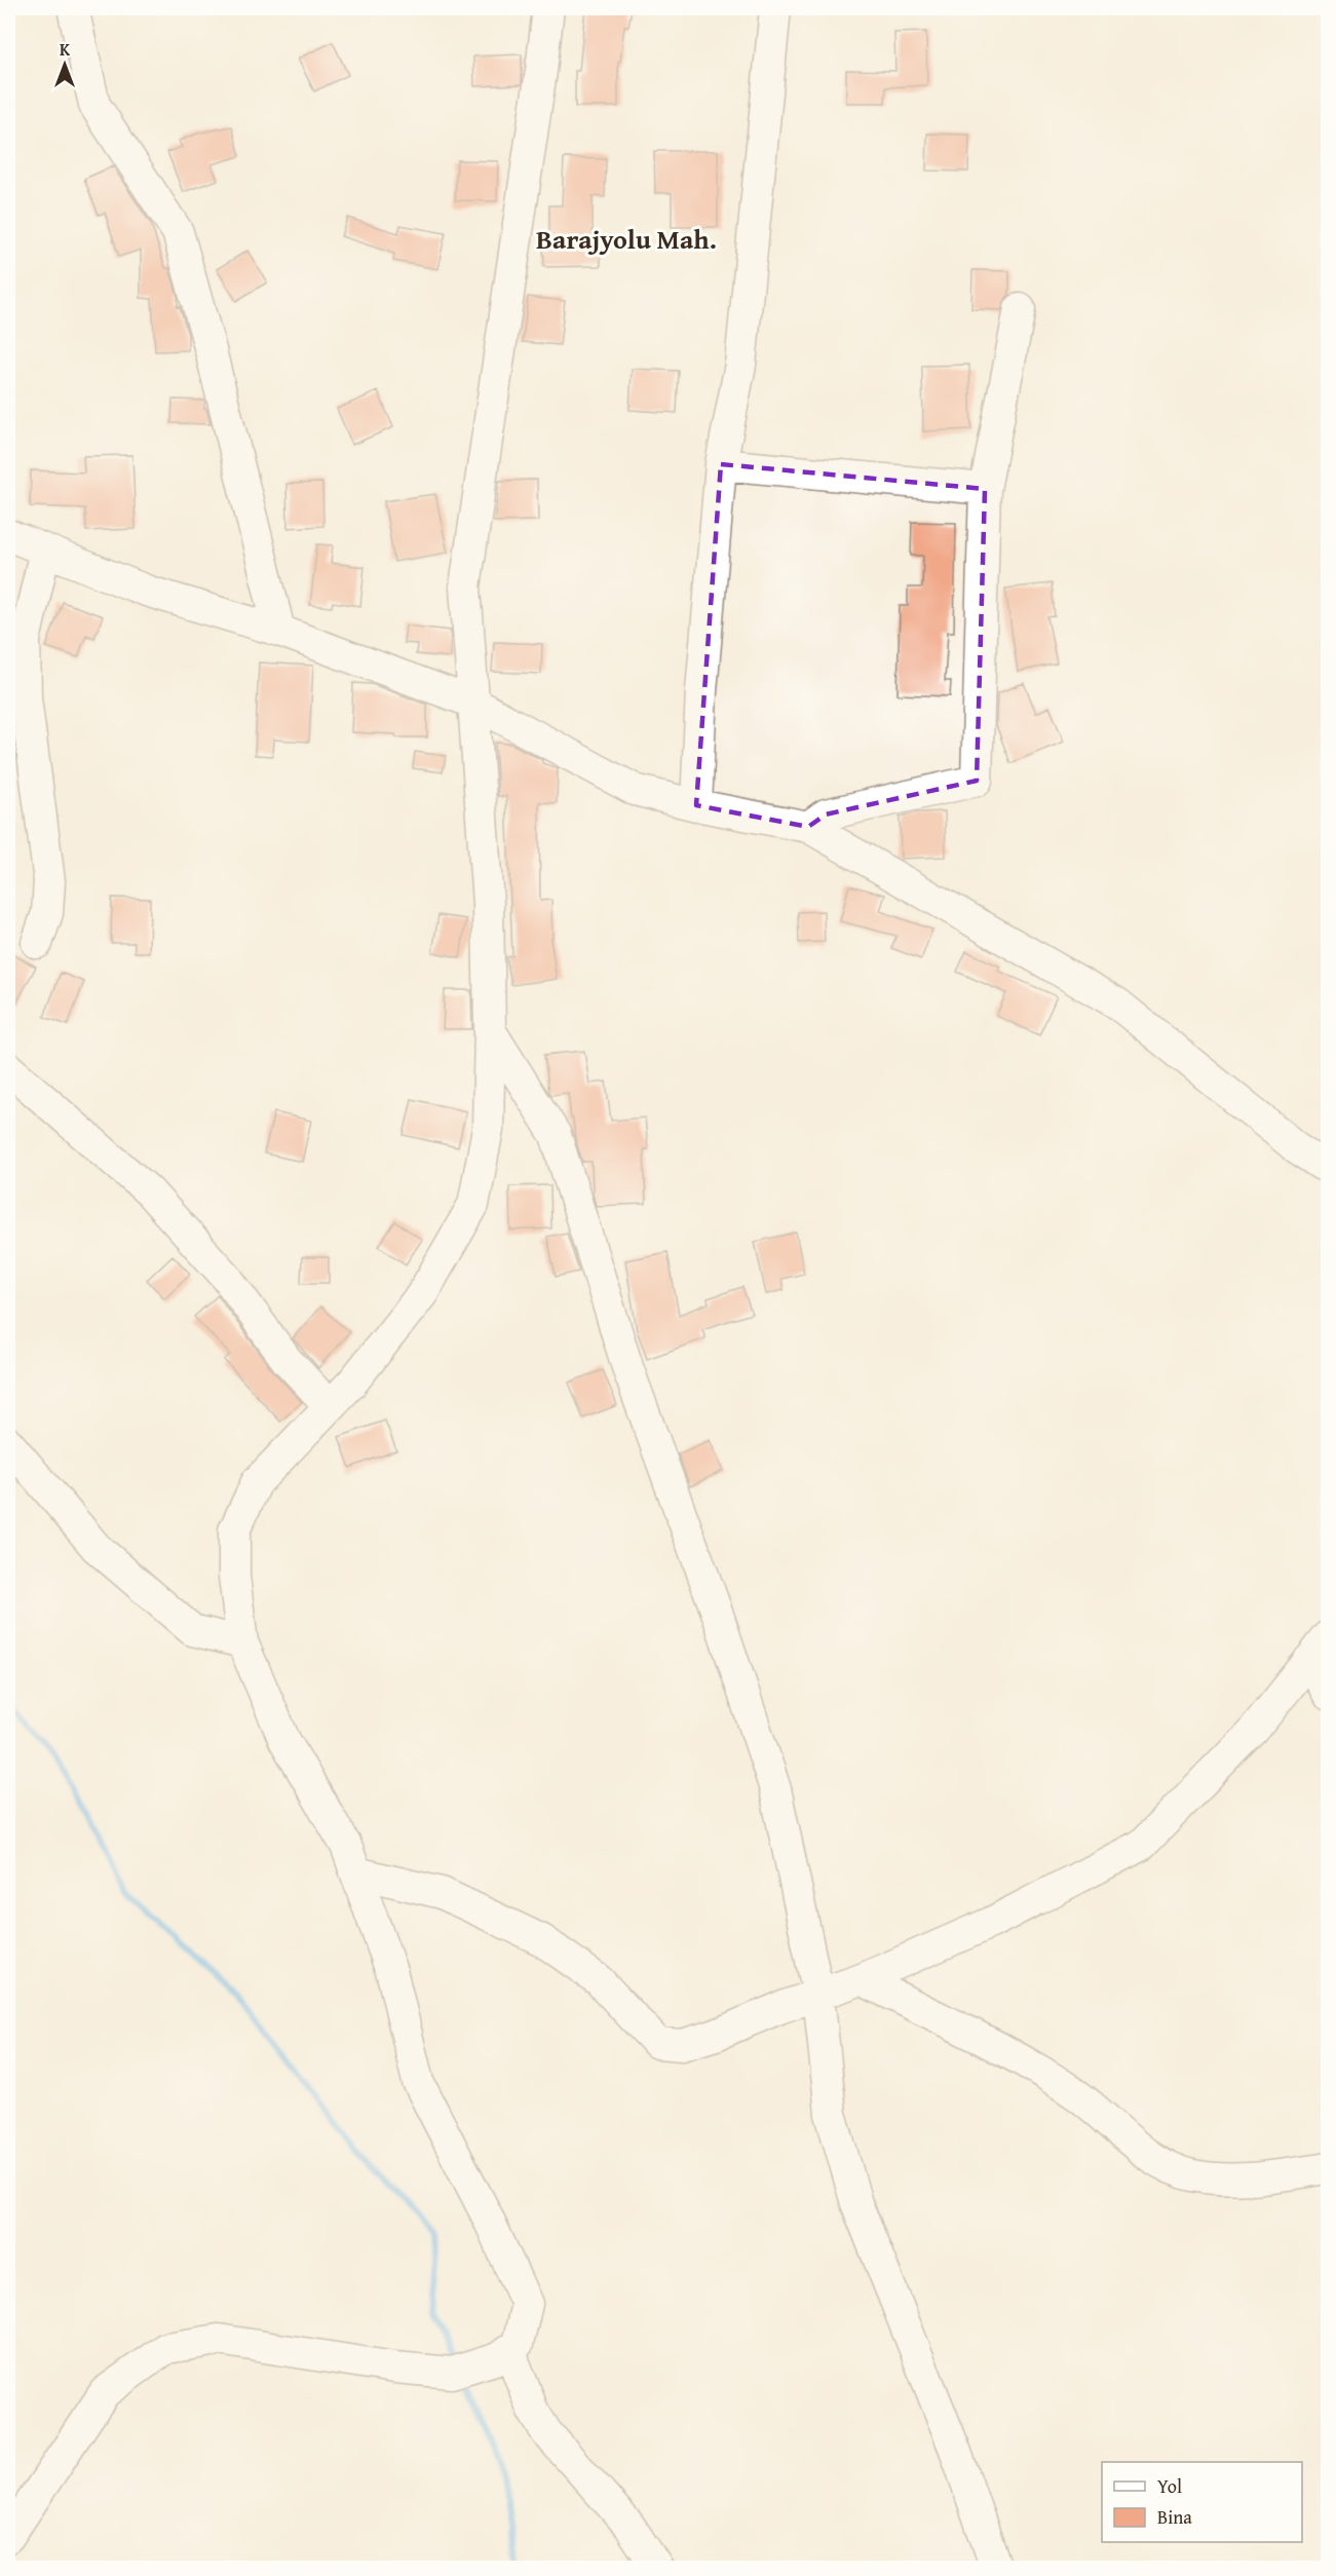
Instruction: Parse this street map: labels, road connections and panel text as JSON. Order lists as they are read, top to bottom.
{
  "districts": ["Barajyolu Mah."],
  "legend": ["Yol", "Bina"],
  "north": "top"
}
